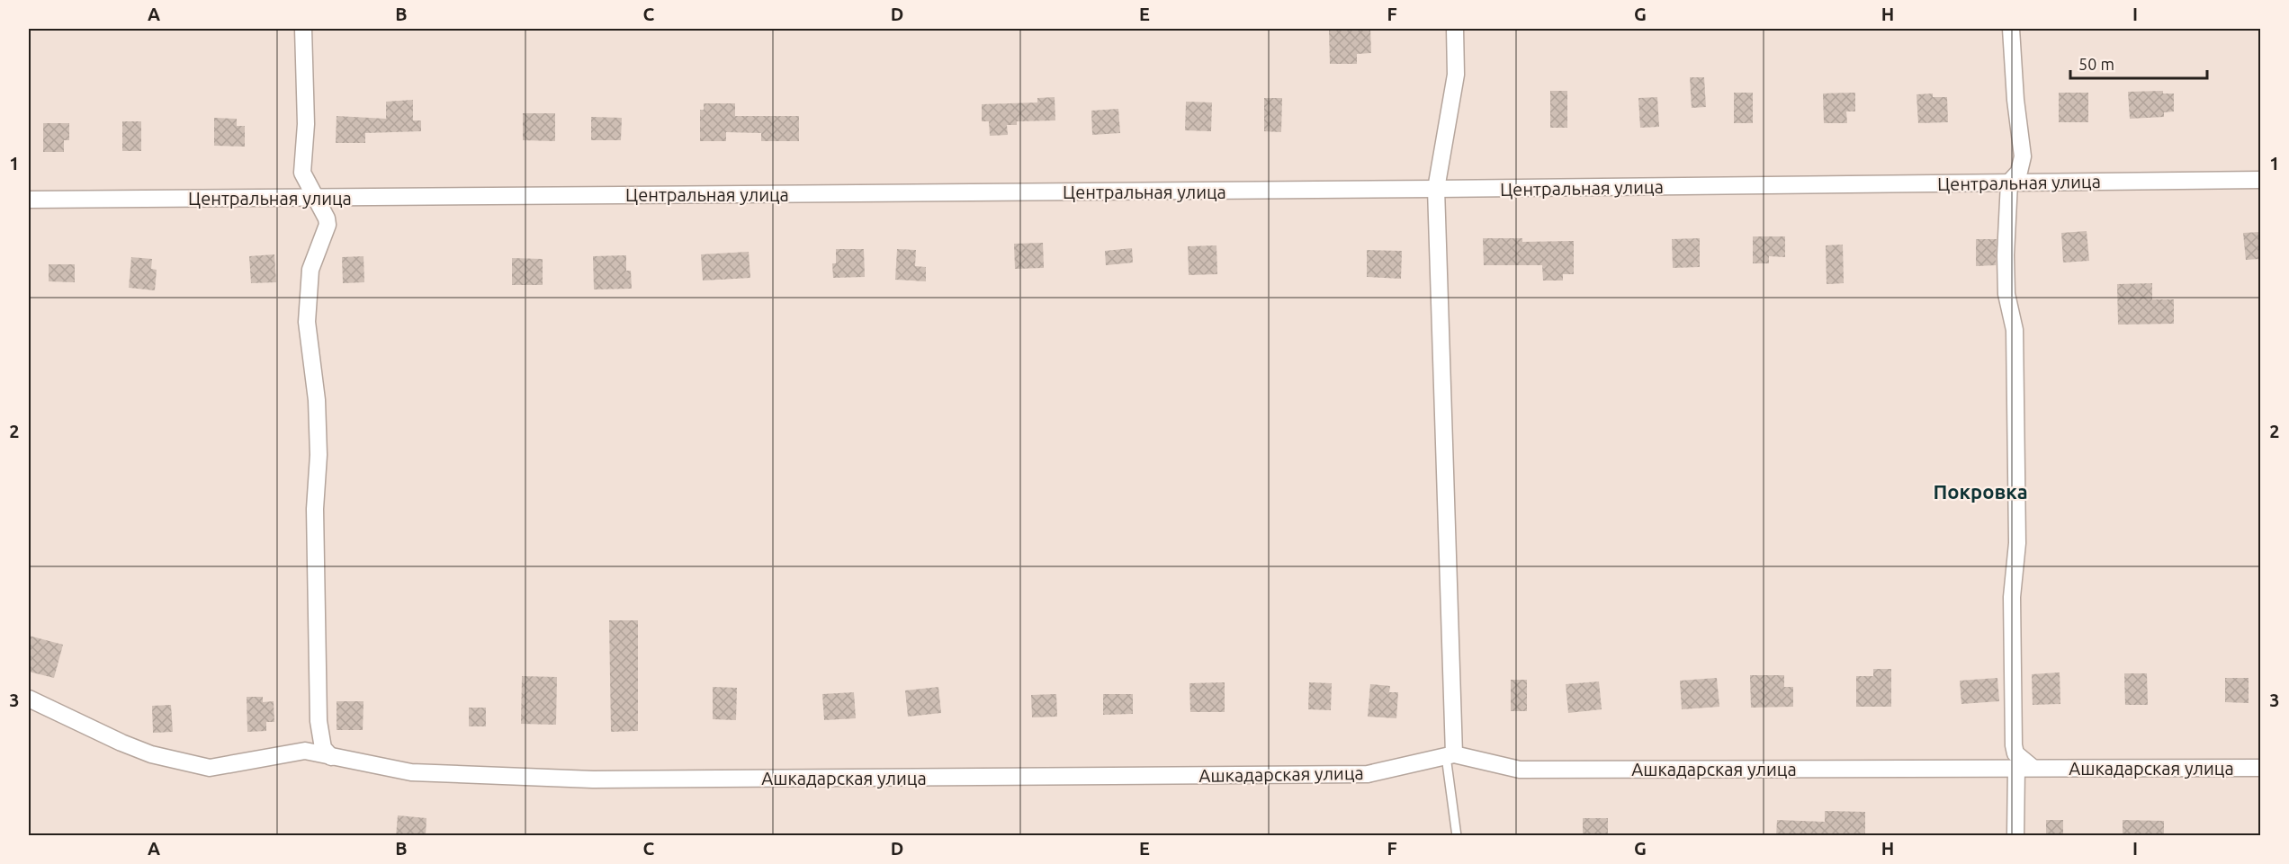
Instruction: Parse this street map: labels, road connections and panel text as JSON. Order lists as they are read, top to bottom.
{
  "streets": {
    "street": ["Центральная улица", "Ашкадарская улица"]
  },
  "districts": ["Покровка"],
  "scale_bar": "50 m",
  "grid": {
    "columns": [
      "A",
      "B",
      "C",
      "D",
      "E",
      "F",
      "G",
      "H",
      "I"
    ],
    "rows": ["1", "2", "3"]
  }
}
